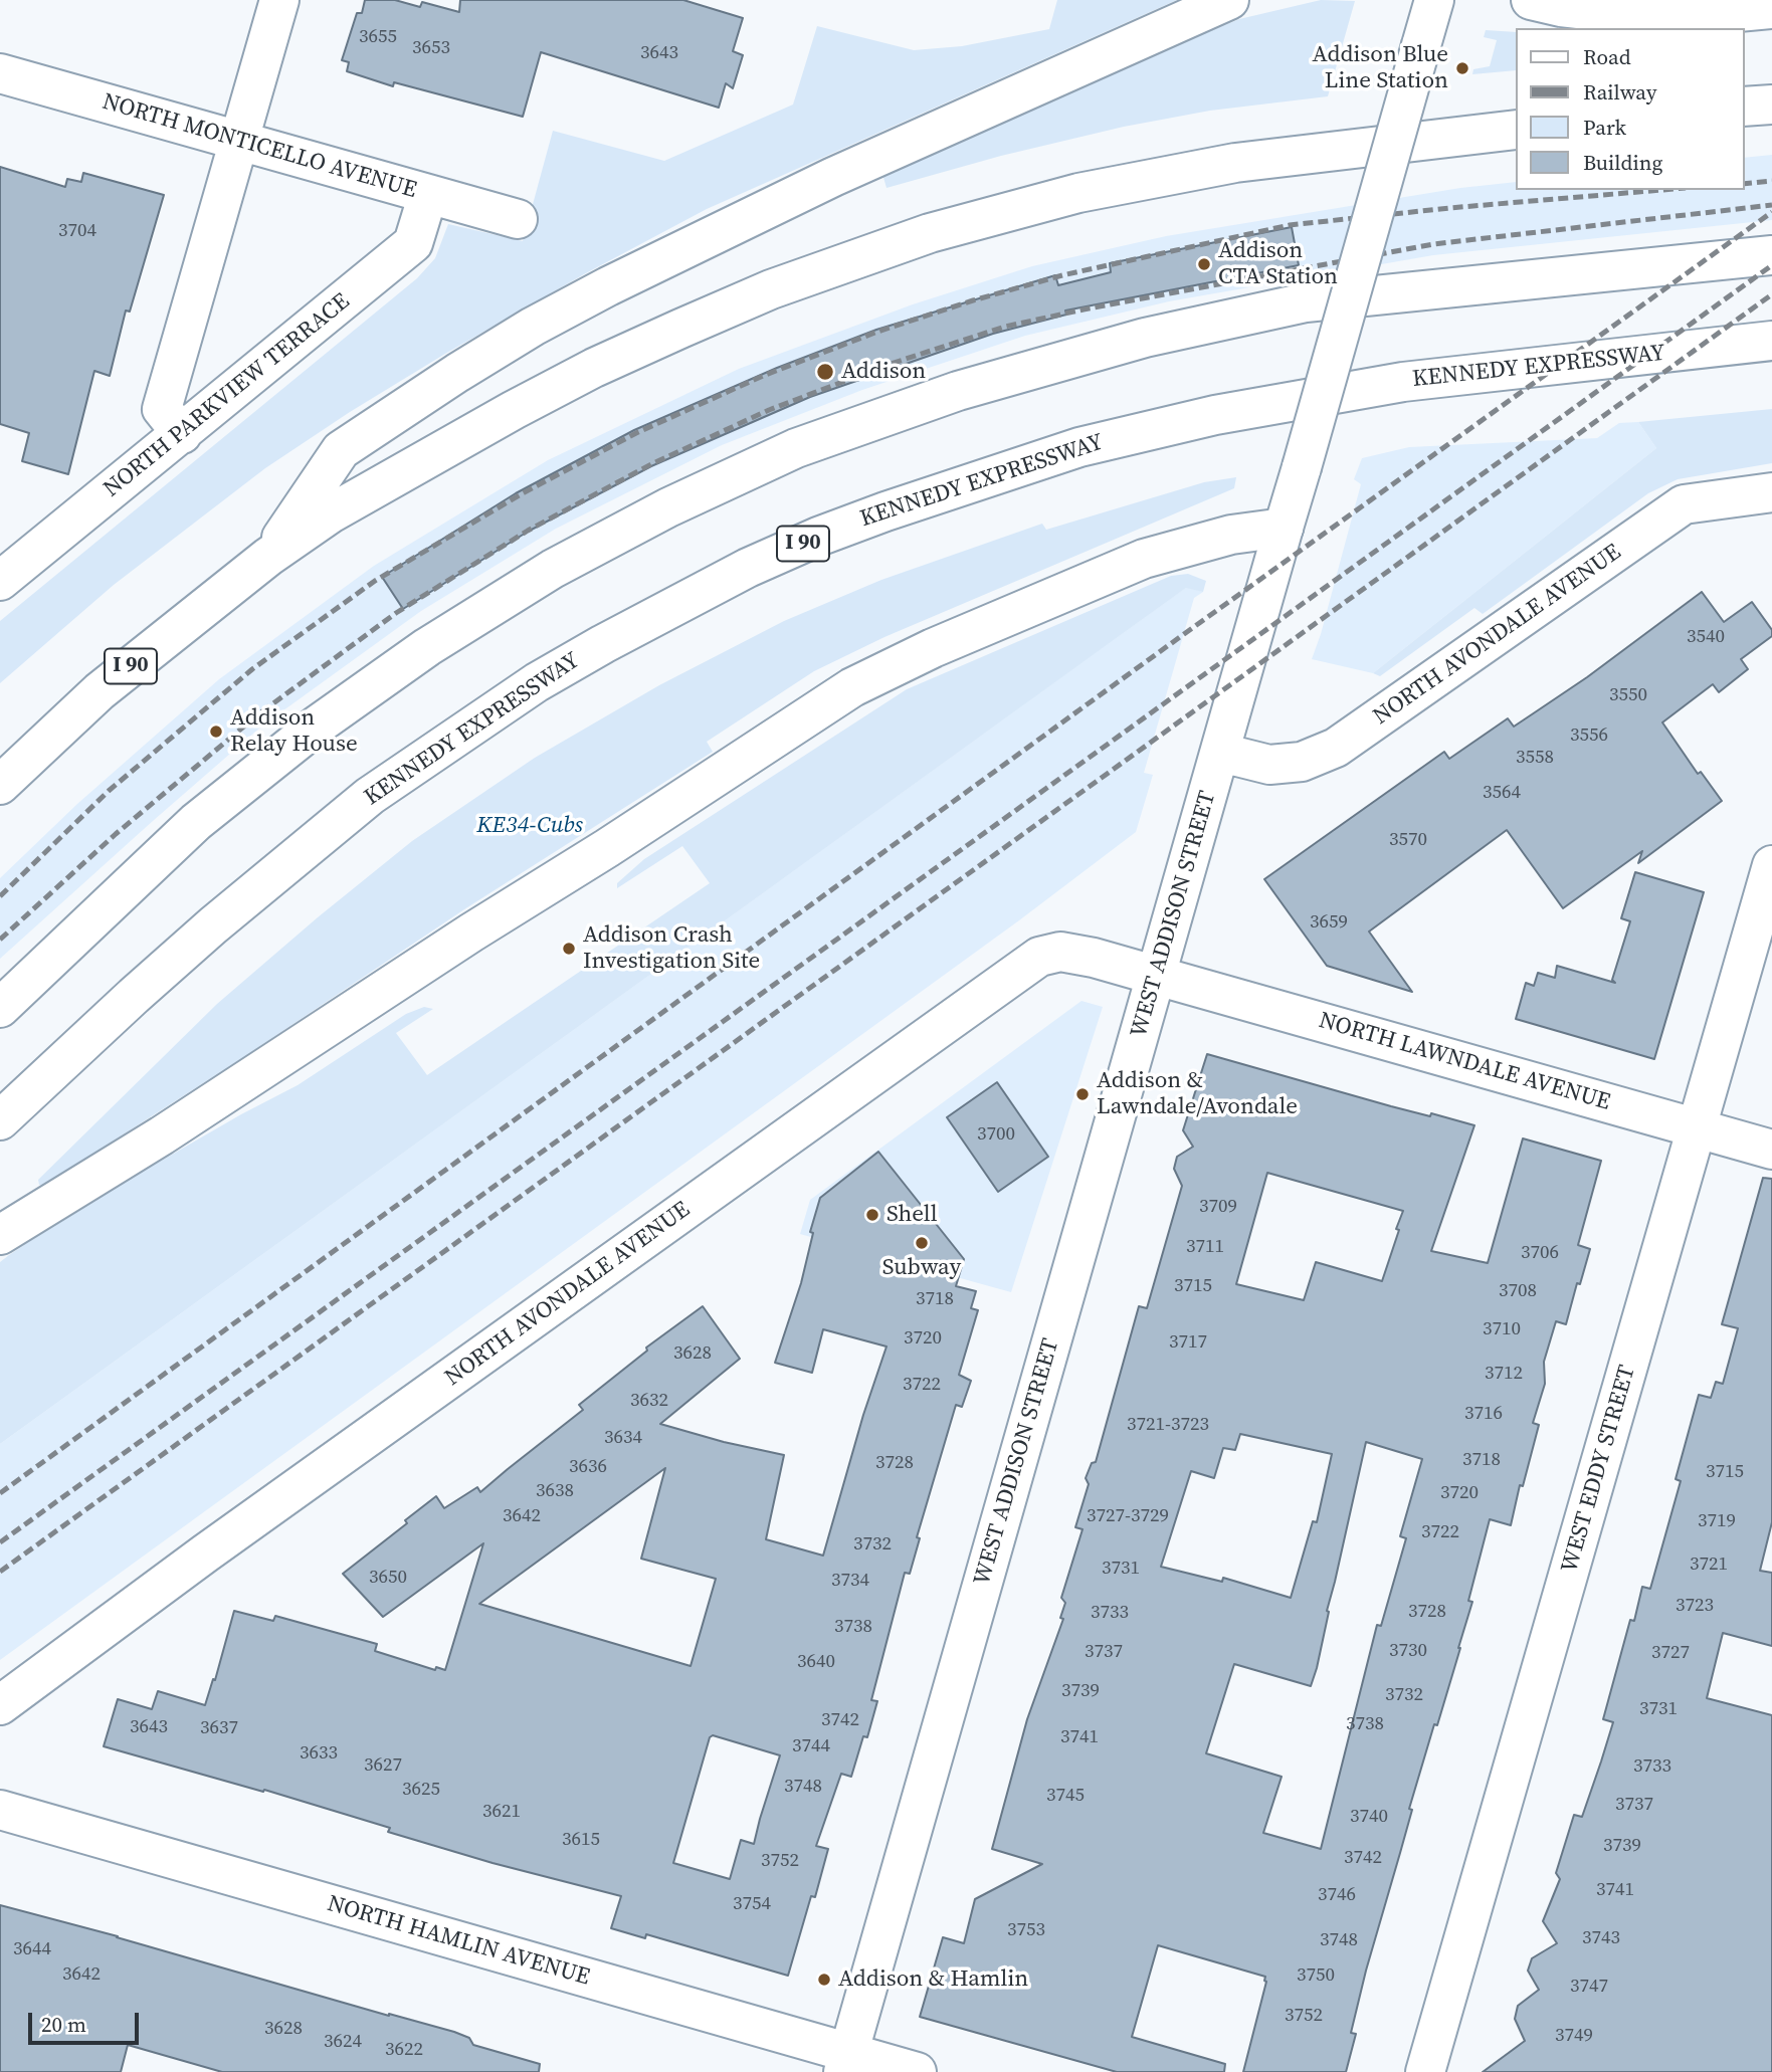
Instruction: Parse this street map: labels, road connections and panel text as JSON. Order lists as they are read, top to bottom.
{
  "streets": {
    "main road": [
      "NORTH MONTICELLO AVENUE",
      "KENNEDY EXPRESSWAY",
      "NORTH PARKVIEW TERRACE",
      "I 90",
      "NORTH AVONDALE AVENUE",
      "WEST ADDISON STREET",
      "NORTH LAWNDALE AVENUE",
      "WEST EDDY STREET",
      "NORTH HAMLIN AVENUE"
    ]
  },
  "crossings": [
    ["NORTH MONTICELLO AVENUE", "NORTH PARKVIEW TERRACE"],
    ["NORTH AVONDALE AVENUE", "WEST ADDISON STREET"],
    ["NORTH AVONDALE AVENUE", "NORTH LAWNDALE AVENUE"],
    ["WEST ADDISON STREET", "NORTH LAWNDALE AVENUE"],
    ["WEST ADDISON STREET", "NORTH HAMLIN AVENUE"],
    ["NORTH LAWNDALE AVENUE", "WEST EDDY STREET"]
  ],
  "parks": ["KE34-Cubs"],
  "places": [
    "Addison Blue Line Station",
    "Addison CTA Station",
    "Addison",
    "Addison Relay House",
    "Addison Crash Investigation Site",
    "Addison & Lawndale/Avondale",
    "Shell",
    "Subway",
    "Addison & Hamlin"
  ],
  "house_numbers": [
    "3655",
    "3653",
    "3643",
    "3704",
    "3540",
    "3550",
    "3556",
    "3558",
    "3564",
    "3570",
    "3659",
    "3700",
    "3709",
    "3711",
    "3706",
    "3715",
    "3708",
    "3718",
    "3710",
    "3720",
    "3717",
    "3628",
    "3712",
    "3722",
    "3632",
    "3716",
    "3721-3723",
    "3634",
    "3718",
    "3728",
    "3636",
    "3715",
    "3638",
    "3720",
    "3642",
    "3727-3729",
    "3719",
    "3722",
    "3732",
    "3721",
    "3731",
    "3650",
    "3734",
    "3723",
    "3728",
    "3733",
    "3738",
    "3730",
    "3737",
    "3727",
    "3640",
    "3739",
    "3732",
    "3731",
    "3742",
    "3738",
    "3643",
    "3637",
    "3741",
    "3744",
    "3633",
    "3627",
    "3733",
    "3748",
    "3625",
    "3745",
    "3737",
    "3621",
    "3740",
    "3615",
    "3739",
    "3742",
    "3752",
    "3741",
    "3746",
    "3754",
    "3753",
    "3743",
    "3748",
    "3644",
    "3642",
    "3750",
    "3747",
    "3752",
    "3628",
    "3749",
    "3624",
    "3622"
  ],
  "legend": [
    "Road",
    "Railway",
    "Park",
    "Building"
  ],
  "scale_bar": "20 m"
}
